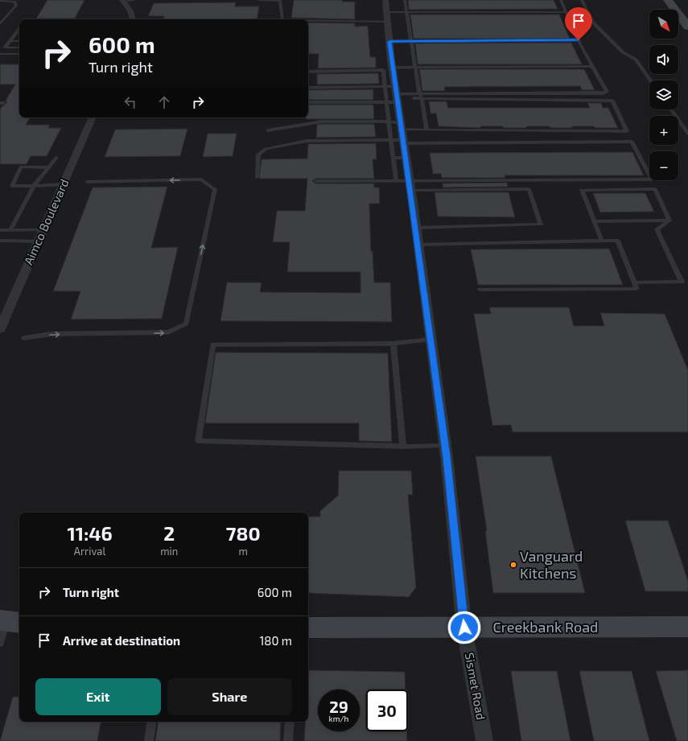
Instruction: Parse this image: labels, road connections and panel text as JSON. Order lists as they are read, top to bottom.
{
  "streets": {
    "street": ["Aimco Boulevard", "Creekbank Road", "Sismet Road"]
  },
  "crossings": [
    ["Creekbank Road", "Sismet Road"]
  ],
  "places": ["Vanguard Kitchens"],
  "north": "bottom right",
  "page": {
    "map_buttons": ["+", "−"],
    "turn": ["600 m", "Turn right"],
    "eta": [
      "11:46",
      "Arrival",
      "2",
      "min",
      "780",
      "m"
    ],
    "list": [
      {
        "name": "Turn right",
        "value": "600 m"
      },
      {
        "name": "Arrive at destination",
        "value": "180 m"
      }
    ],
    "buttons": ["Exit", "Share"],
    "speed": "29 km/h",
    "limit": "30"
  }
}
